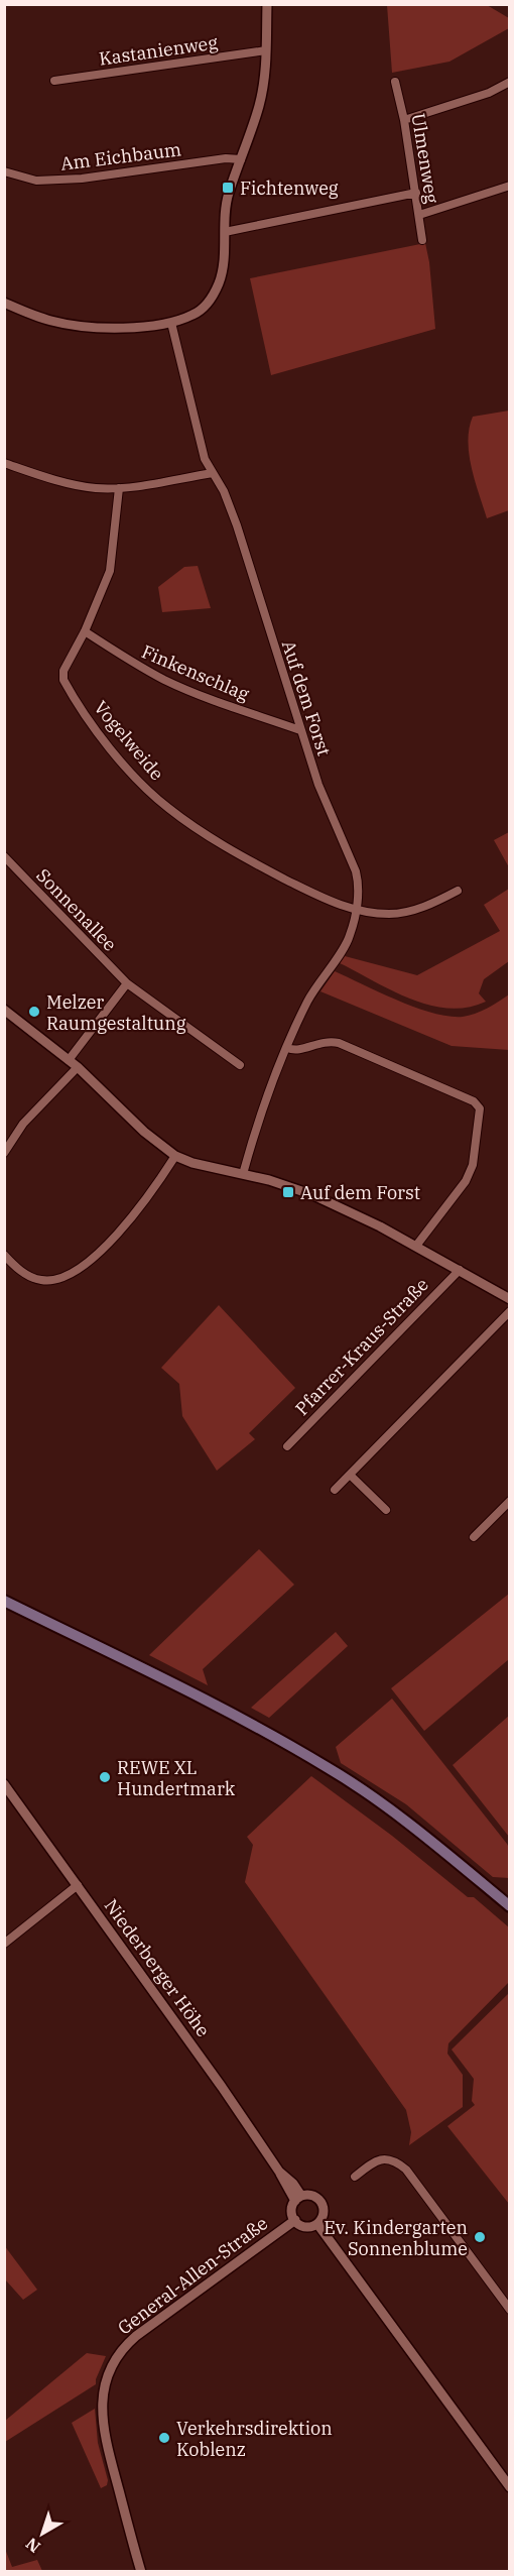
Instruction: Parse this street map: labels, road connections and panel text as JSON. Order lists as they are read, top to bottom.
{
  "streets": {
    "street": [
      "Kastanienweg",
      "Am Eichbaum",
      "Ulmenweg",
      "Finkenschlag",
      "Auf dem Forst",
      "Vogelweide",
      "Sonnenallee",
      "Pfarrer-Kraus-Straße",
      "Niederberger Höhe",
      "General-Allen-Straße"
    ]
  },
  "crossings": [
    ["Finkenschlag", "Auf dem Forst"],
    ["Finkenschlag", "Vogelweide"],
    ["Auf dem Forst", "Vogelweide"],
    ["Auf dem Forst", "Pfarrer-Kraus-Straße"],
    ["Niederberger Höhe", "General-Allen-Straße"]
  ],
  "places": {
    "transit": ["Fichtenweg", "Auf dem Forst"],
    "other": [
      "Melzer Raumgestaltung",
      "REWE XL Hundertmark",
      "Ev. Kindergarten Sonnenblume",
      "Verkehrsdirektion Koblenz"
    ]
  },
  "north": "bottom left"
}
